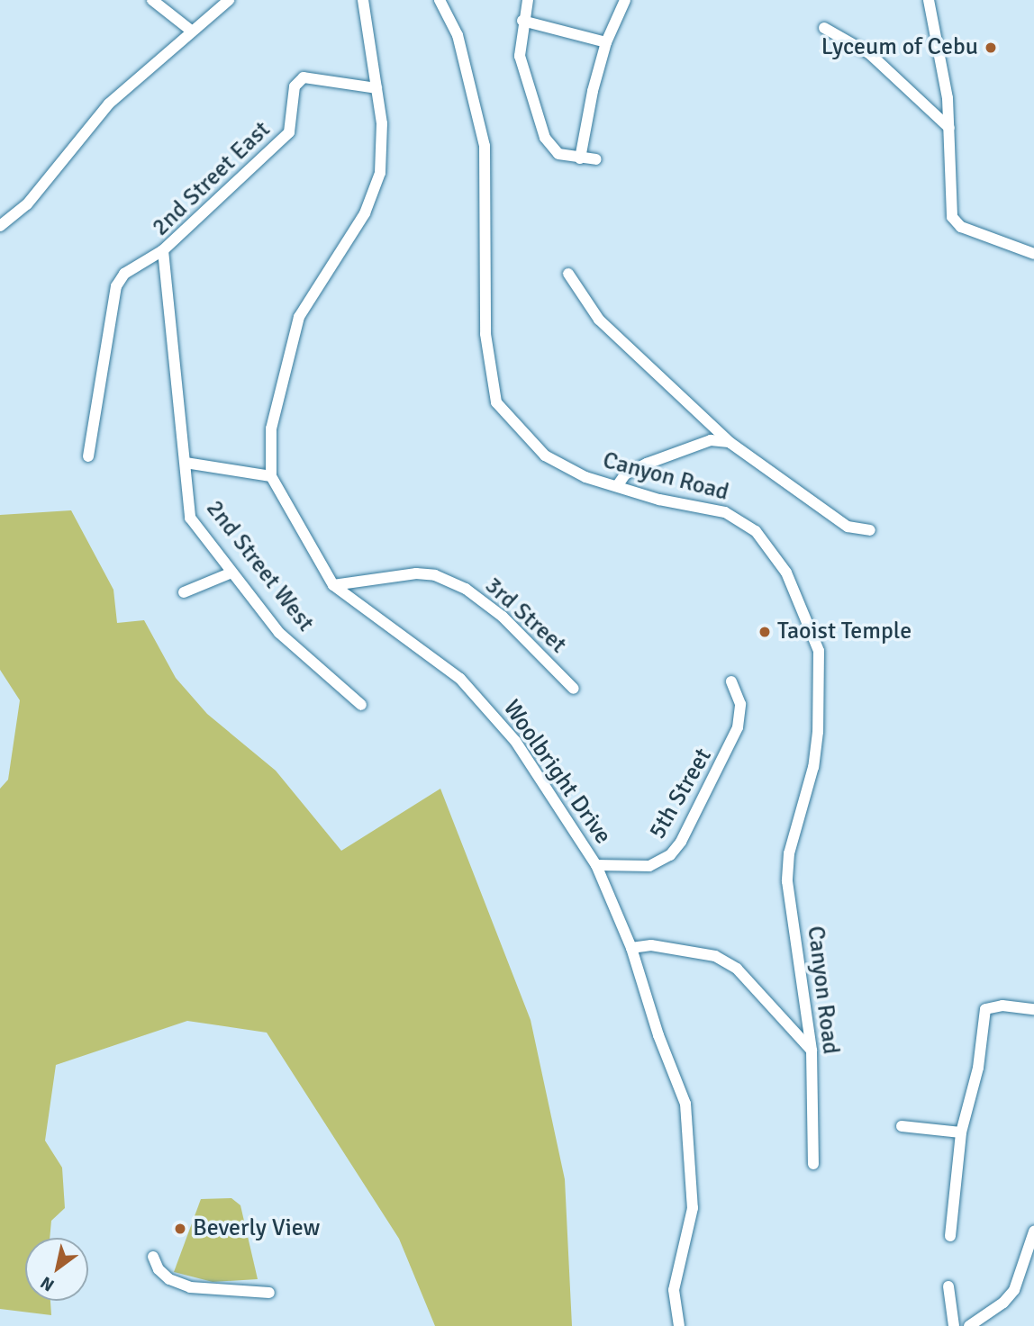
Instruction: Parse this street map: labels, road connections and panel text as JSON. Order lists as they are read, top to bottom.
{
  "streets": {
    "street": [
      "2nd Street East",
      "Canyon Road",
      "2nd Street West",
      "3rd Street",
      "Woolbright Drive",
      "5th Street"
    ]
  },
  "crossings": [
    ["2nd Street East", "2nd Street West"],
    ["2nd Street East", "Woolbright Drive"],
    ["3rd Street", "Woolbright Drive"],
    ["Woolbright Drive", "5th Street"]
  ],
  "places": ["Lyceum of Cebu", "Taoist Temple", "Beverly View"],
  "north": "bottom left"
}
